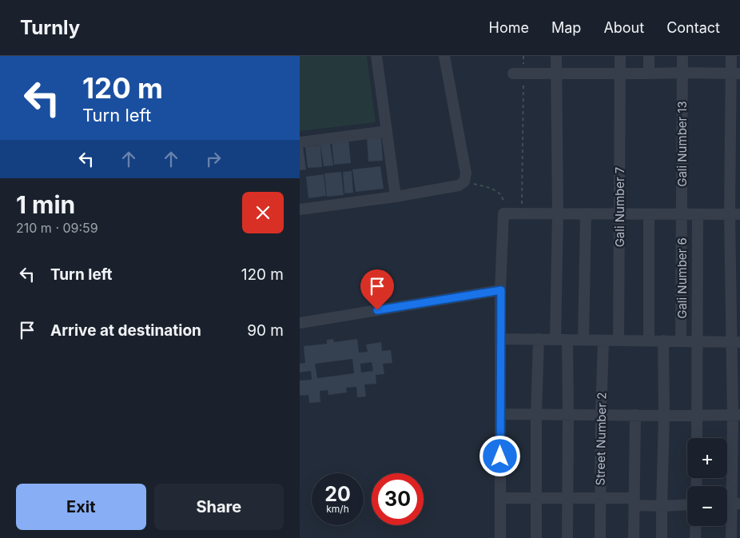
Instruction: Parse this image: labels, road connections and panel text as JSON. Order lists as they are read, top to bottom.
{
  "streets": {
    "street": [
      "Gali Number 13",
      "Gali Number 7",
      "Gali Number 6",
      "Street Number 2"
    ]
  },
  "crossings": [
    ["Gali Number 13", "Gali Number 6"]
  ],
  "page": {
    "header": "Turnly",
    "nav": [
      "Home",
      "Map",
      "About",
      "Contact"
    ],
    "turn": ["120 m", "Turn left"],
    "heading": ["1 min", "210 m · 09:59"],
    "list": [
      {
        "name": "Turn left",
        "value": "120 m"
      },
      {
        "name": "Arrive at destination",
        "value": "90 m"
      }
    ],
    "map_buttons": ["+", "−"],
    "speed": "20 km/h",
    "limit": "30",
    "buttons": ["Exit", "Share"]
  }
}
